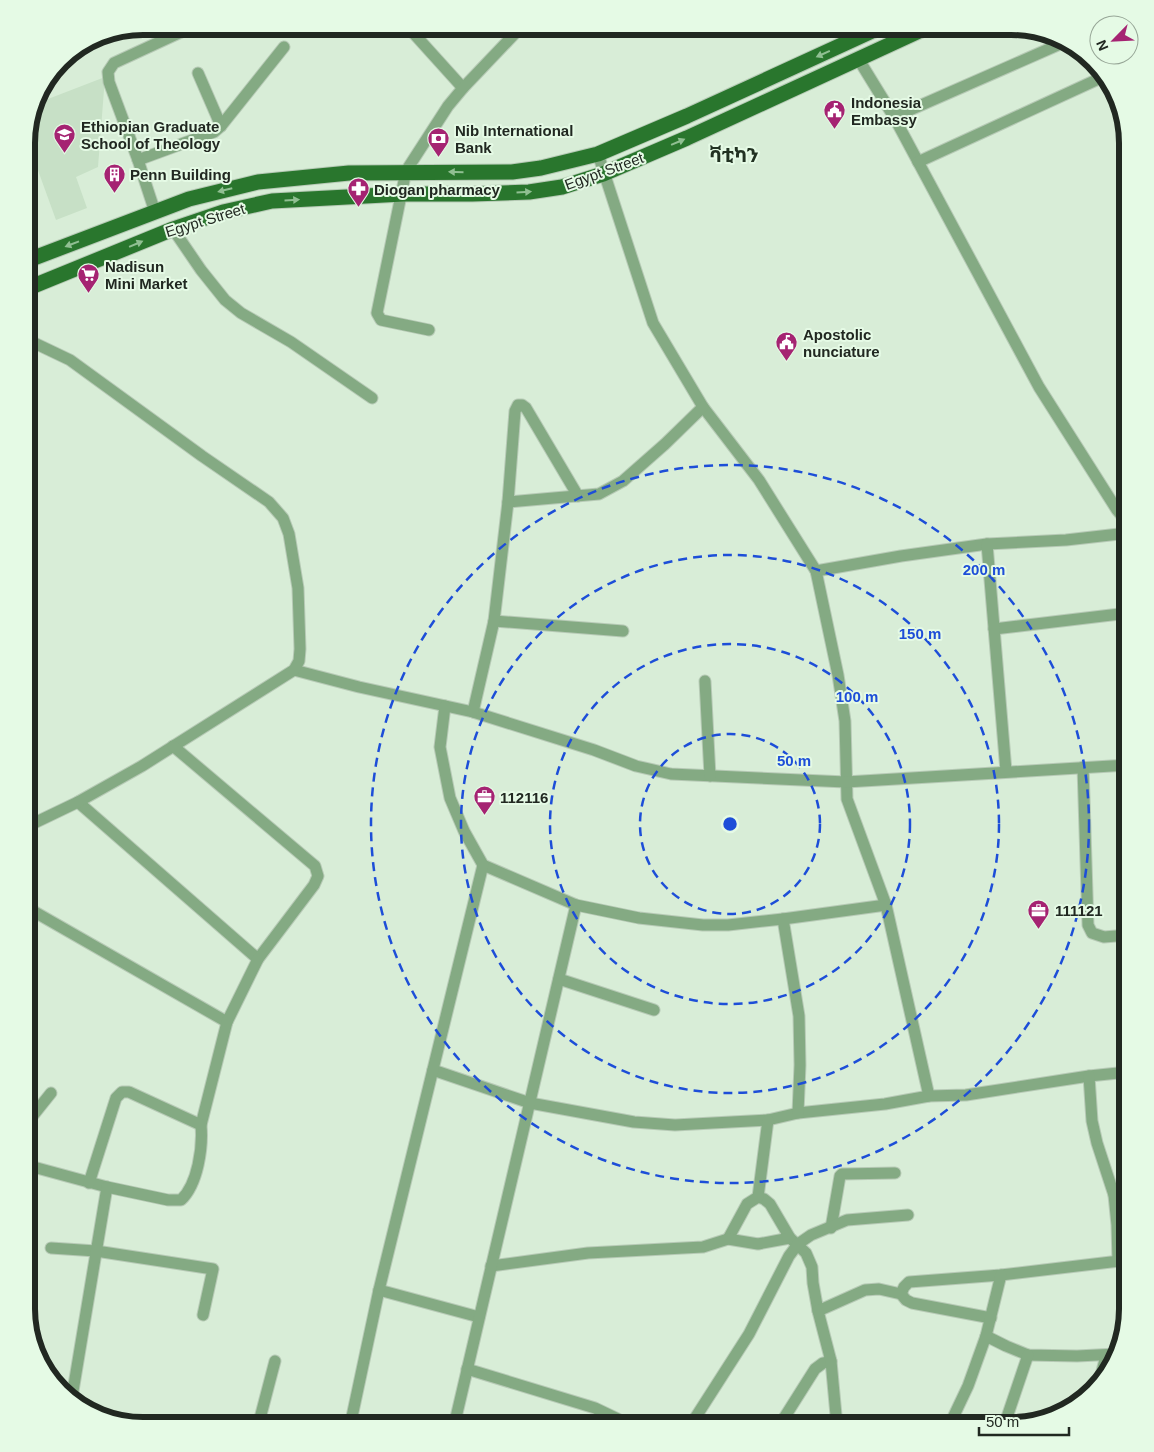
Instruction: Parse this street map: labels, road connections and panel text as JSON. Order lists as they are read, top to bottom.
{
  "streets": {
    "main road": ["Egypt Street"]
  },
  "districts": ["ቫቲካን"],
  "places": {
    "public building": ["Indonesia Embassy", "Apostolic nunciature"],
    "school or university": ["Ethiopian Graduate School of Theology"],
    "bank": ["Nib International Bank"],
    "building": ["Penn Building"],
    "pharmacy": ["Diogan pharmacy"],
    "supermarket": ["Nadisun Mini Market"],
    "office": ["112116", "111121"]
  },
  "scale_bar": "50 m",
  "north": "bottom left",
  "rings": [
    "200 m",
    "150 m",
    "100 m",
    "50 m"
  ]
}
